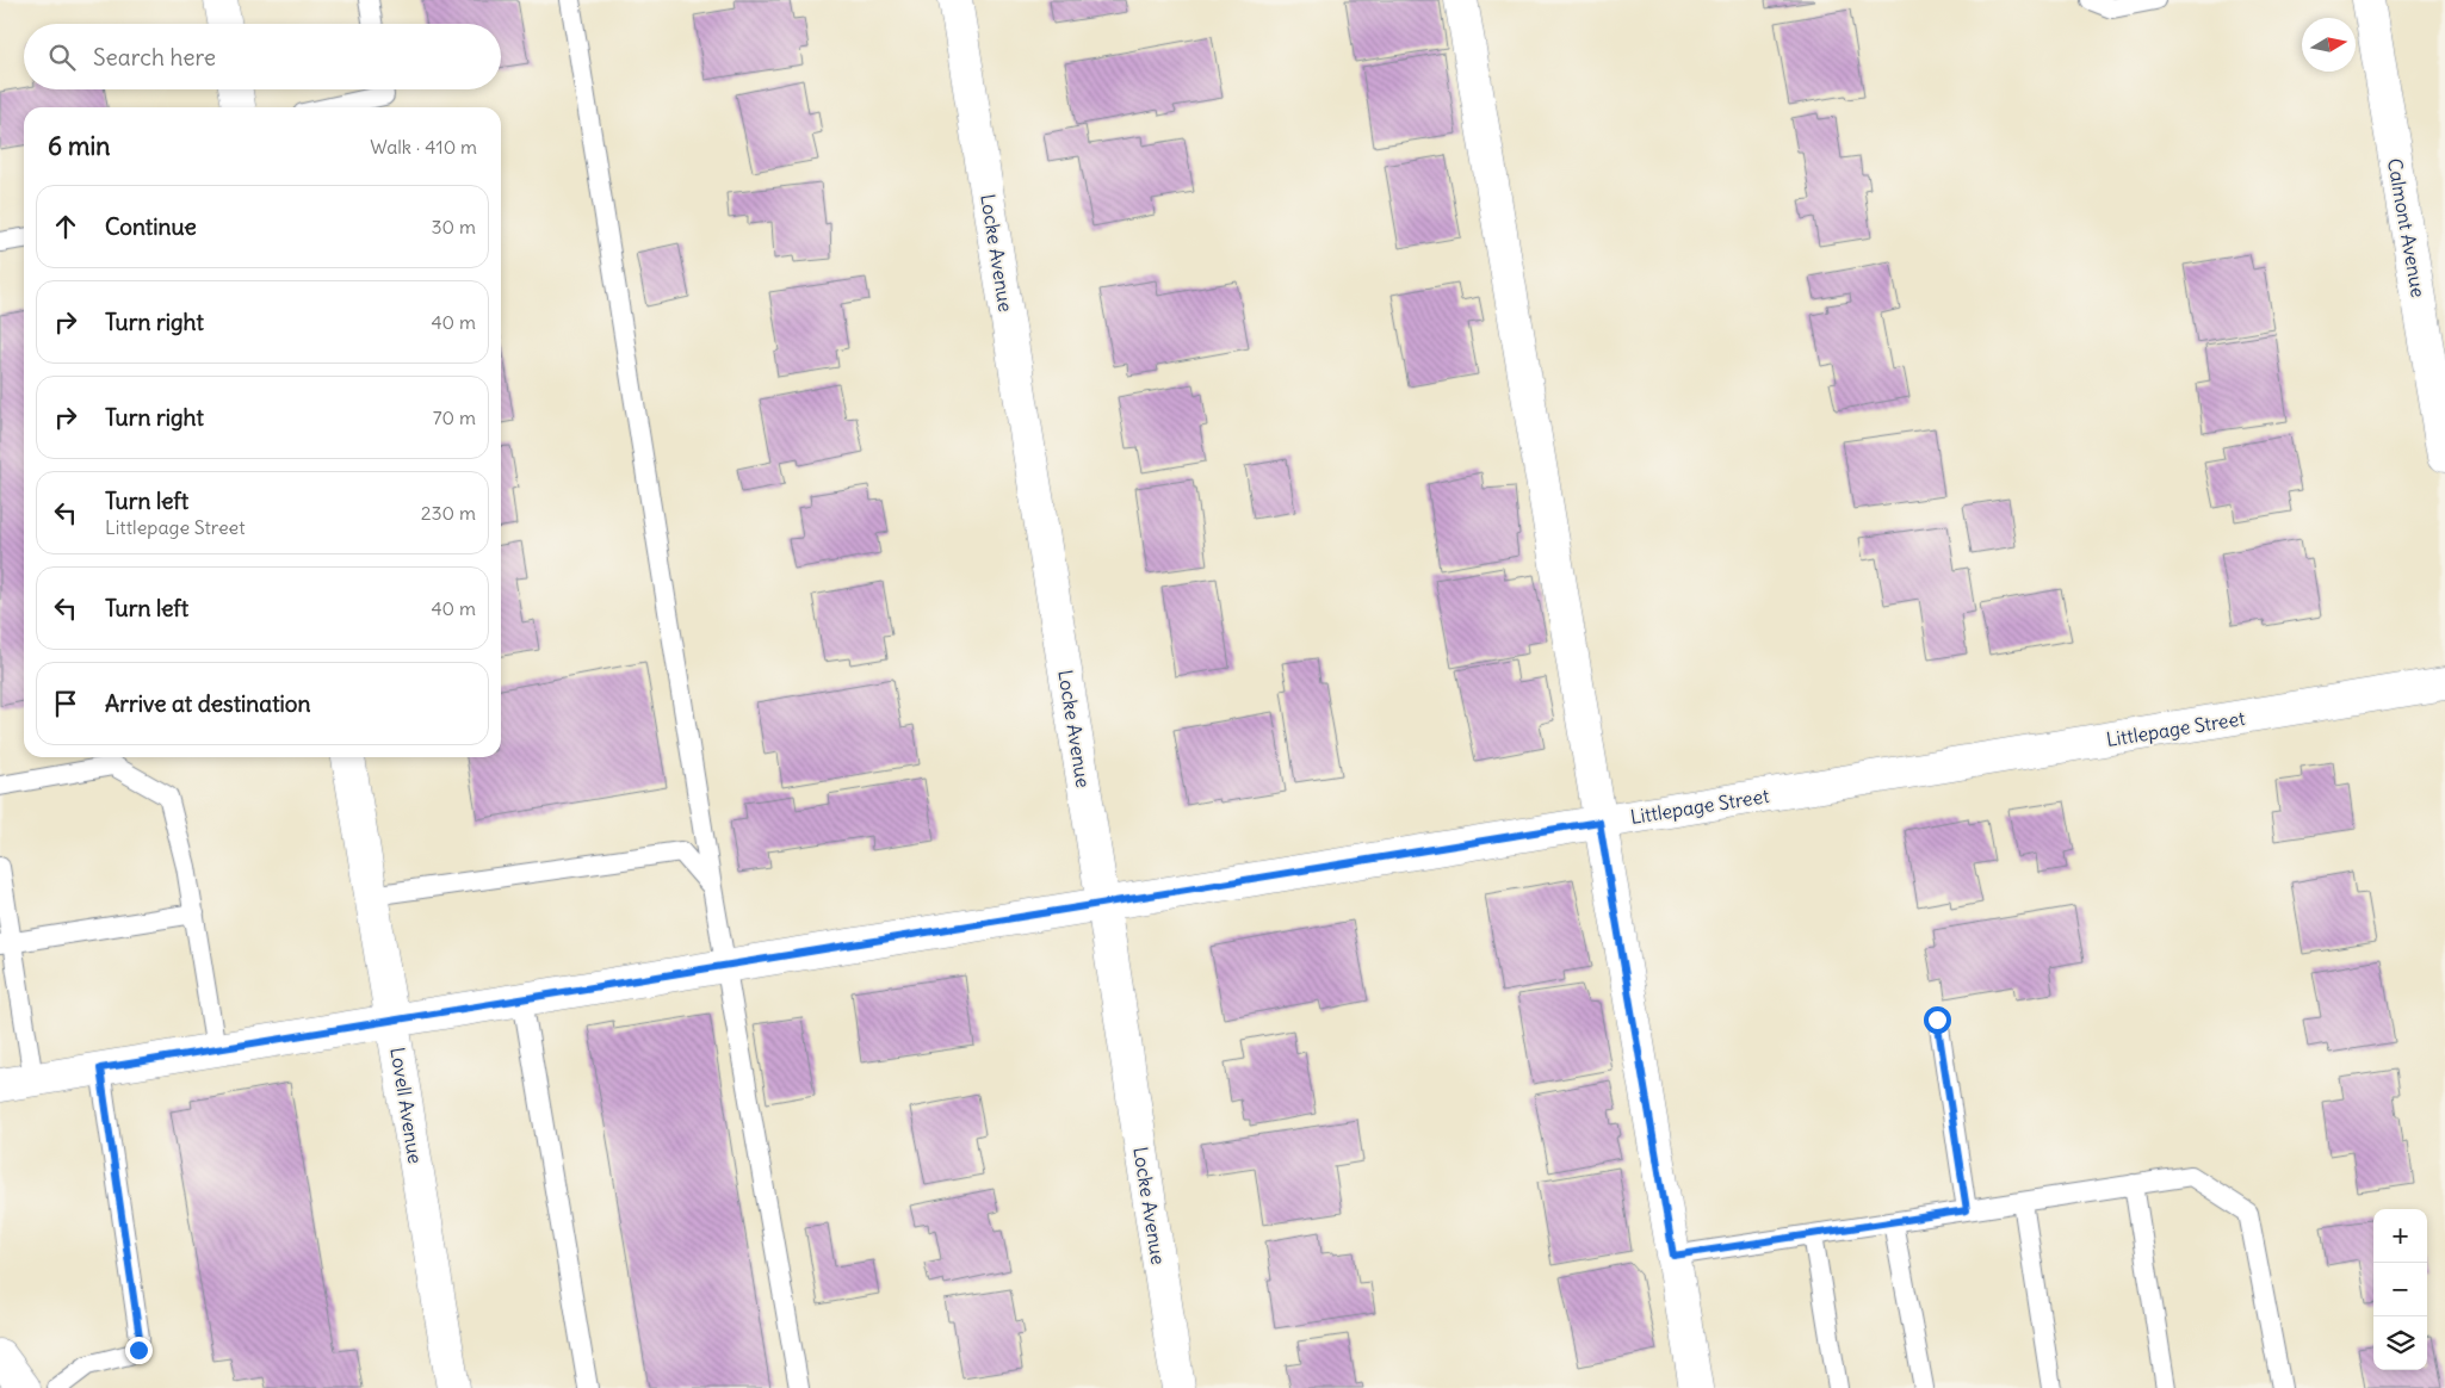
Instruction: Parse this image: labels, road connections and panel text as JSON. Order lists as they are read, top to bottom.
{
  "streets": {
    "street": [
      "Calmont Avenue",
      "Locke Avenue",
      "Littlepage Street",
      "Lovell Avenue"
    ]
  },
  "crossings": [
    ["Locke Avenue", "Littlepage Street"],
    ["Littlepage Street", "Lovell Avenue"]
  ],
  "north": "right",
  "page": {
    "search": "Search here",
    "heading": ["6 min", "Walk · 410 m"],
    "list": [
      ["Continue", "30 m"],
      ["Turn right", "40 m"],
      ["Turn right", "70 m"],
      ["Turn left", "Littlepage Street", "230 m"],
      ["Turn left", "40 m"],
      "Arrive at destination"
    ],
    "map_buttons": ["+", "−"]
  }
}
